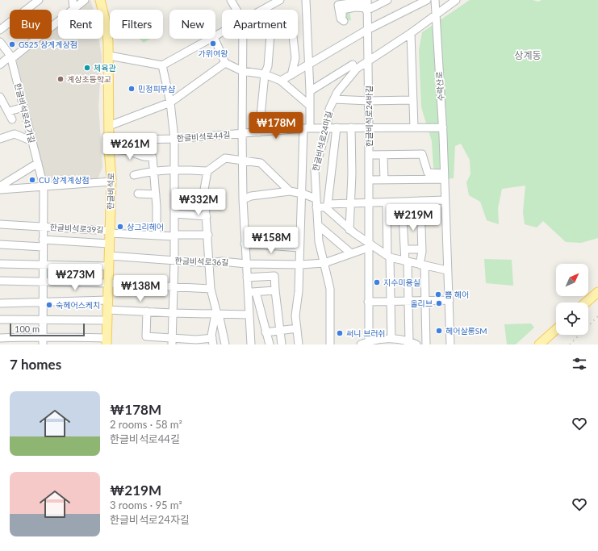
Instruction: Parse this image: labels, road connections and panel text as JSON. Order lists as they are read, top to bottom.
{
  "streets": {
    "main road": ["한글비석로"],
    "street": [
      "수락산로",
      "한글비석로41가길",
      "한글비석로24바길",
      "한글비석로44길",
      "한글비석로24마길",
      "한글비석로39길",
      "한글비석로36길"
    ]
  },
  "crossings": [
    ["수락산로", "한글비석로44길"],
    ["수락산로", "한글비석로24마길"],
    ["한글비석로41가길", "한글비석로39길"],
    ["한글비석로24바길", "한글비석로44길"],
    ["한글비석로24바길", "한글비석로24마길"],
    ["한글비석로24바길", "한글비석로36길"],
    ["한글비석로44길", "한글비석로24마길"],
    ["한글비석로44길", "한글비석로"],
    ["한글비석로24마길", "한글비석로36길"],
    ["한글비석로", "한글비석로39길"],
    ["한글비석로", "한글비석로36길"]
  ],
  "districts": ["상계동"],
  "places": [
    "가위여왕",
    "GS25 상계계상점",
    "체육관",
    "계상초등학교",
    "민정피부샵",
    "CU 상계계상점",
    "샹그리헤어",
    "지수미용실",
    "쁨 헤어",
    "올리브",
    "숙헤어스케치",
    "헤어살롱SM",
    "써니 브러쉬"
  ],
  "scale_bar": "100 m",
  "north": "top right",
  "page": {
    "chip": [
      "Buy",
      "Rent",
      "Filters",
      "New",
      "Apartment"
    ],
    "price": [
      "₩178M",
      "₩261M",
      "₩332M",
      "₩219M",
      "₩158M",
      "₩273M",
      "₩138M"
    ],
    "scale": "100 m",
    "heading": "7 homes",
    "list": [
      {
        "name": "₩178M",
        "note": "2 rooms · 58 m² · 한글비석로44길"
      },
      {
        "name": "₩219M",
        "note": "3 rooms · 95 m² · 한글비석로24자길"
      }
    ]
  }
}
